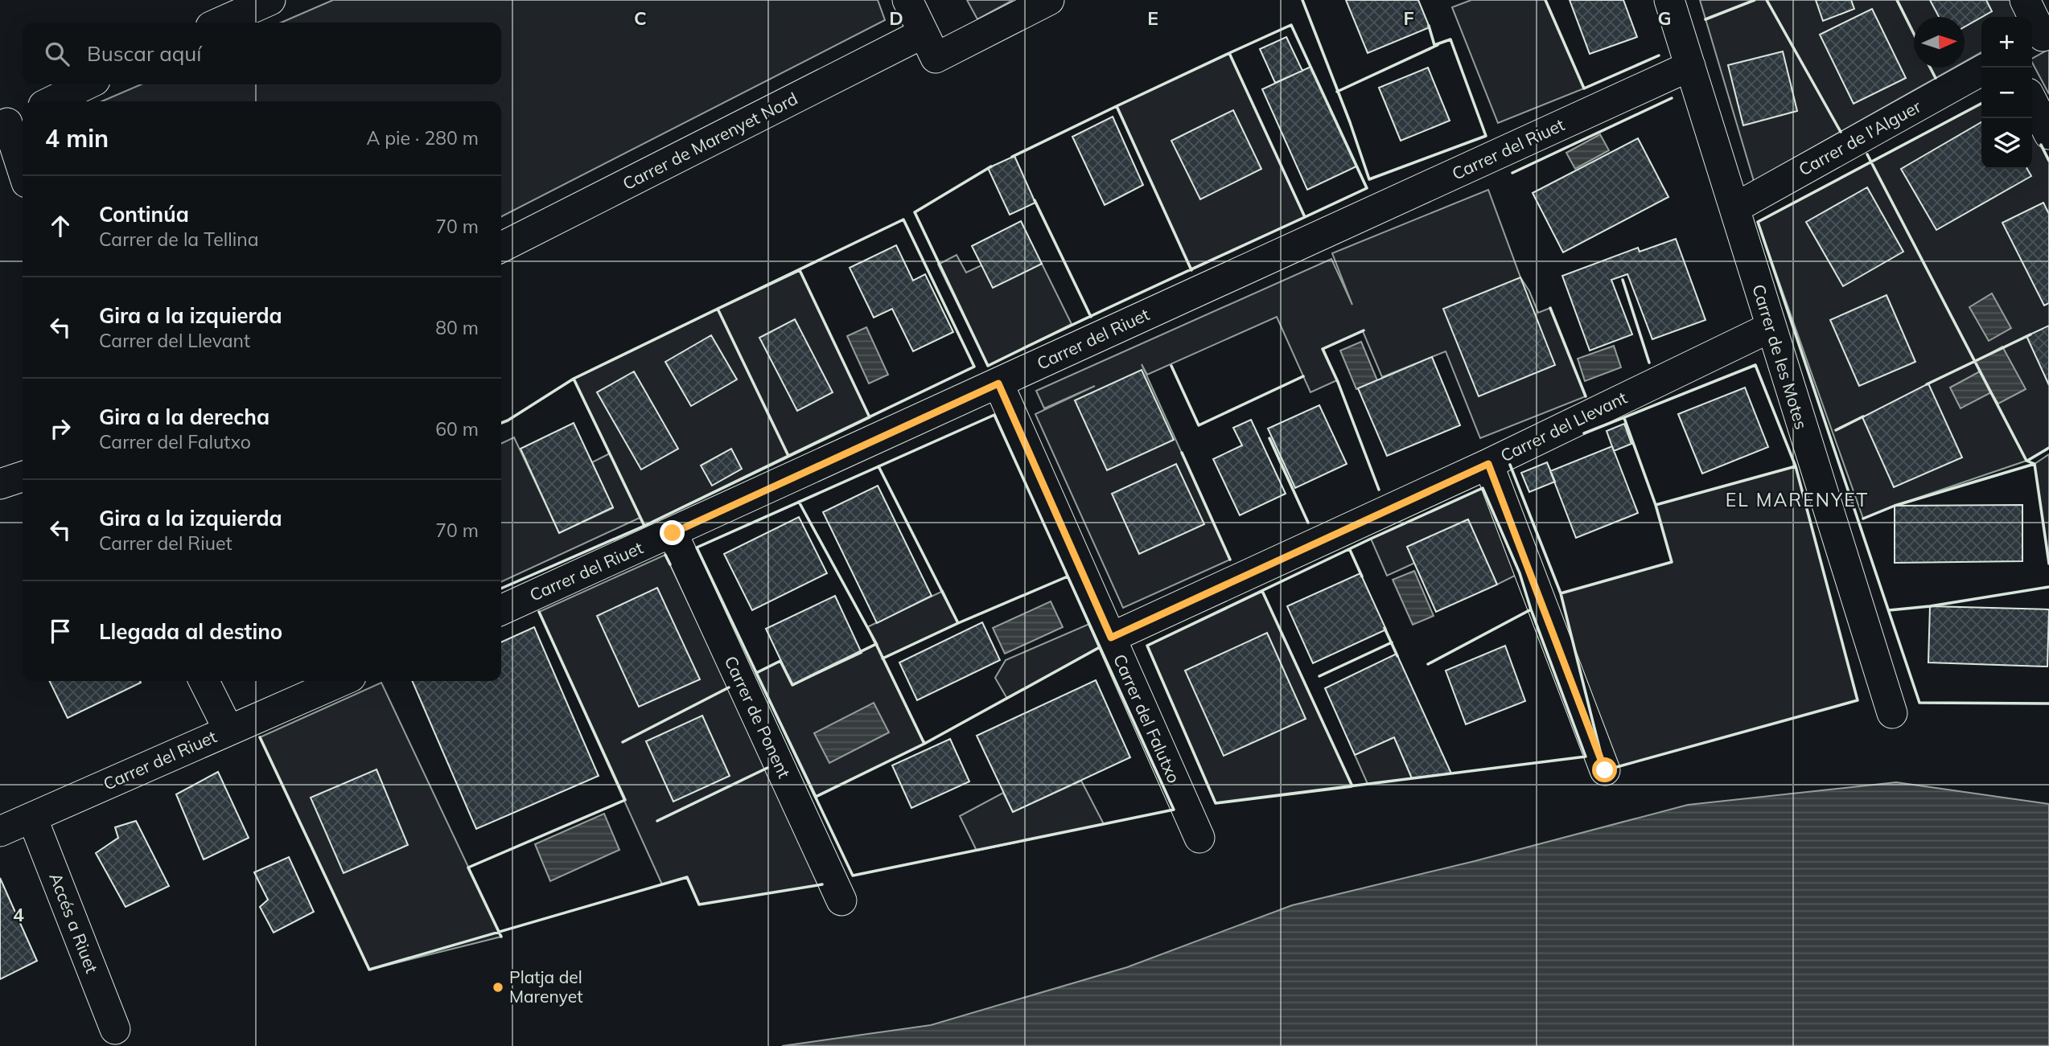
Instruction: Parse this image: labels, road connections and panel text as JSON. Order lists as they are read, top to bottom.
{
  "streets": {
    "street": [
      "Carrer de l'Alguer",
      "Carrer de Marenyet Nord",
      "Carrer del Riuet",
      "Carrer de les Motes",
      "Carrer del Llevant",
      "Carrer de Ponent",
      "Carrer del Falutxo",
      "Accés a Riuet"
    ]
  },
  "crossings": [
    ["Carrer de l'Alguer", "Carrer de les Motes"],
    ["Carrer del Riuet", "Carrer de les Motes"],
    ["Carrer del Riuet", "Carrer de Ponent"],
    ["Carrer del Riuet", "Carrer del Falutxo"],
    ["Carrer del Riuet", "Accés a Riuet"],
    ["Carrer de les Motes", "Carrer del Llevant"],
    ["Carrer del Llevant", "Carrer del Falutxo"]
  ],
  "districts": ["EL MARENYET"],
  "places": ["Platja del Marenyet"],
  "north": "right",
  "page": {
    "map_buttons": ["+", "−"],
    "search": "Buscar aquí",
    "heading": ["4 min", "A pie · 280 m"],
    "list": [
      ["Continúa", "Carrer de la Tellina", "70 m"],
      ["Gira a la izquierda", "Carrer del Llevant", "80 m"],
      ["Gira a la derecha", "Carrer del Falutxo", "60 m"],
      ["Gira a la izquierda", "Carrer del Riuet", "70 m"],
      "Llegada al destino"
    ]
  },
  "grid": {
    "columns": [
      "C",
      "D",
      "E",
      "F",
      "G"
    ],
    "rows": ["4"]
  }
}
